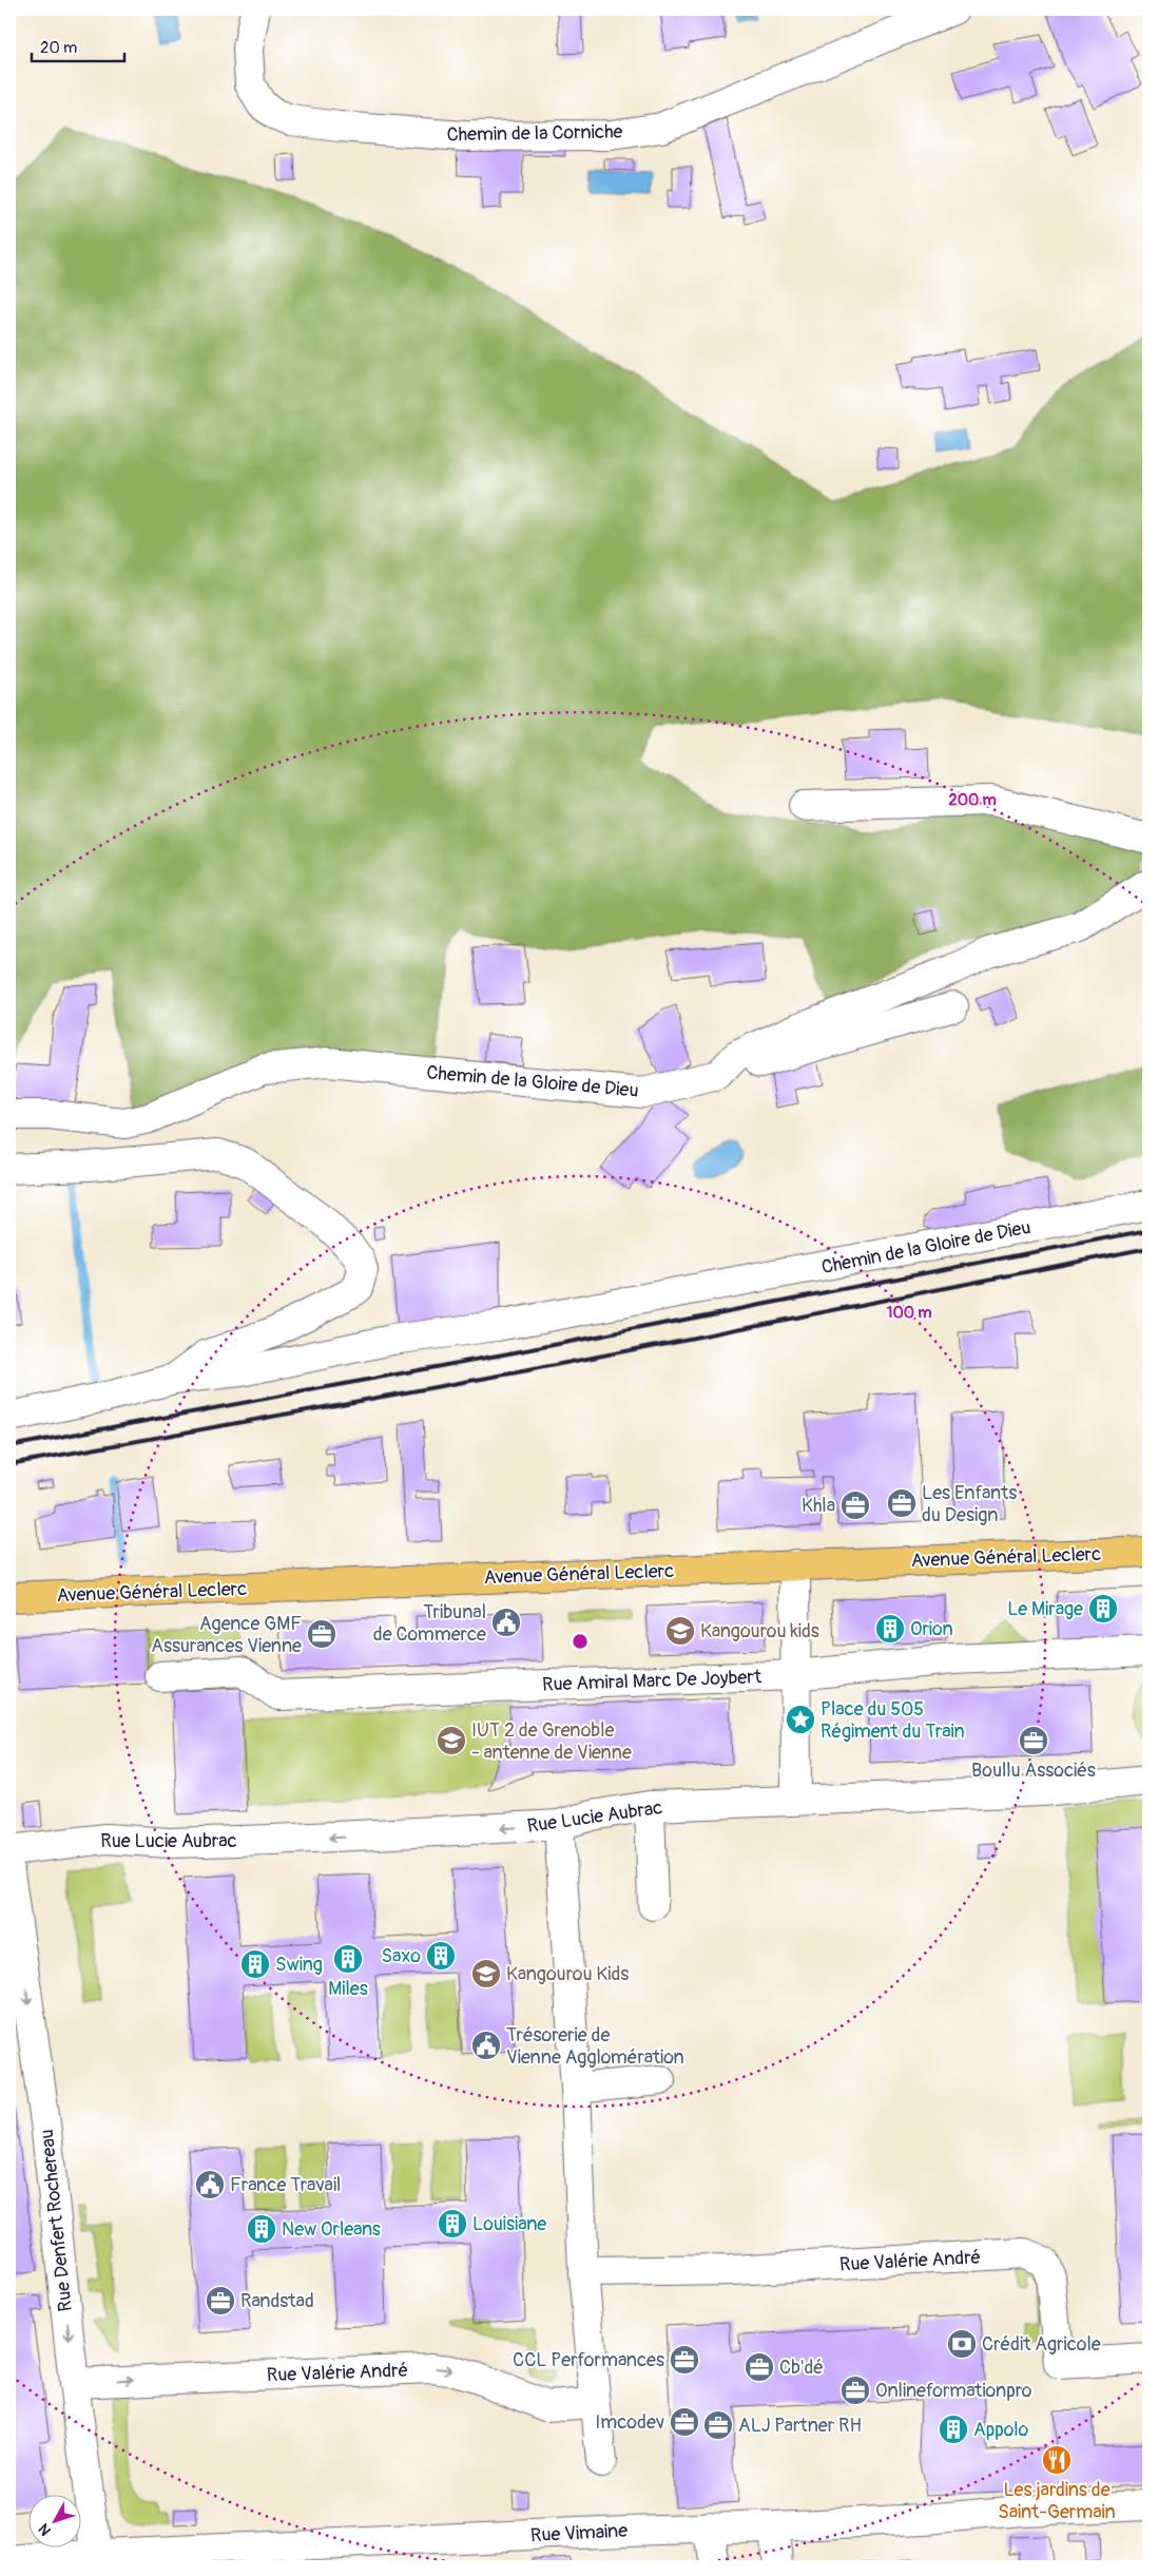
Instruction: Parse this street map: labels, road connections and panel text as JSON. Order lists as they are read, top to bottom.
{
  "streets": {
    "main road": ["Avenue Général Leclerc"],
    "street": [
      "Chemin de la Corniche",
      "Chemin de la Gloire de Dieu",
      "Rue Amiral Marc De Joybert",
      "Rue Lucie Aubrac",
      "Rue Denfert Rochereau",
      "Rue Valérie André",
      "Rue Vimaine"
    ]
  },
  "crossings": [
    ["Rue Denfert Rochereau", "Rue Valérie André"],
    ["Rue Denfert Rochereau", "Rue Vimaine"]
  ],
  "one_way": ["Rue Lucie Aubrac", "Rue Denfert Rochereau", "Rue Valérie André"],
  "places": {
    "office": [
      "Les Enfants du Design",
      "Khla",
      "Agence GMF Assurances Vienne",
      "Boullu Associés",
      "Randstad",
      "CCL Performances",
      "Cb'dé",
      "Onlineformationpro",
      "Imcodev",
      "ALJ Partner RH"
    ],
    "building": [
      "Le Mirage",
      "Orion",
      "Saxo",
      "Miles",
      "Swing",
      "Louisiane",
      "New Orleans",
      "Appolo"
    ],
    "public building": ["Tribunal de Commerce", "Trésorerie de Vienne Agglomération", "France Travail"],
    "school or university": ["Kangourou kids", "IUT 2 de Grenoble - antenne de Vienne", "Kangourou Kids"],
    "place": ["Place du 505 Régiment du Train"],
    "bank": ["Crédit Agricole"],
    "restaurant": ["Les jardins de Saint-Germain"]
  },
  "scale_bar": "20 m",
  "north": "bottom left",
  "rings": ["200 m", "100 m"]
}
